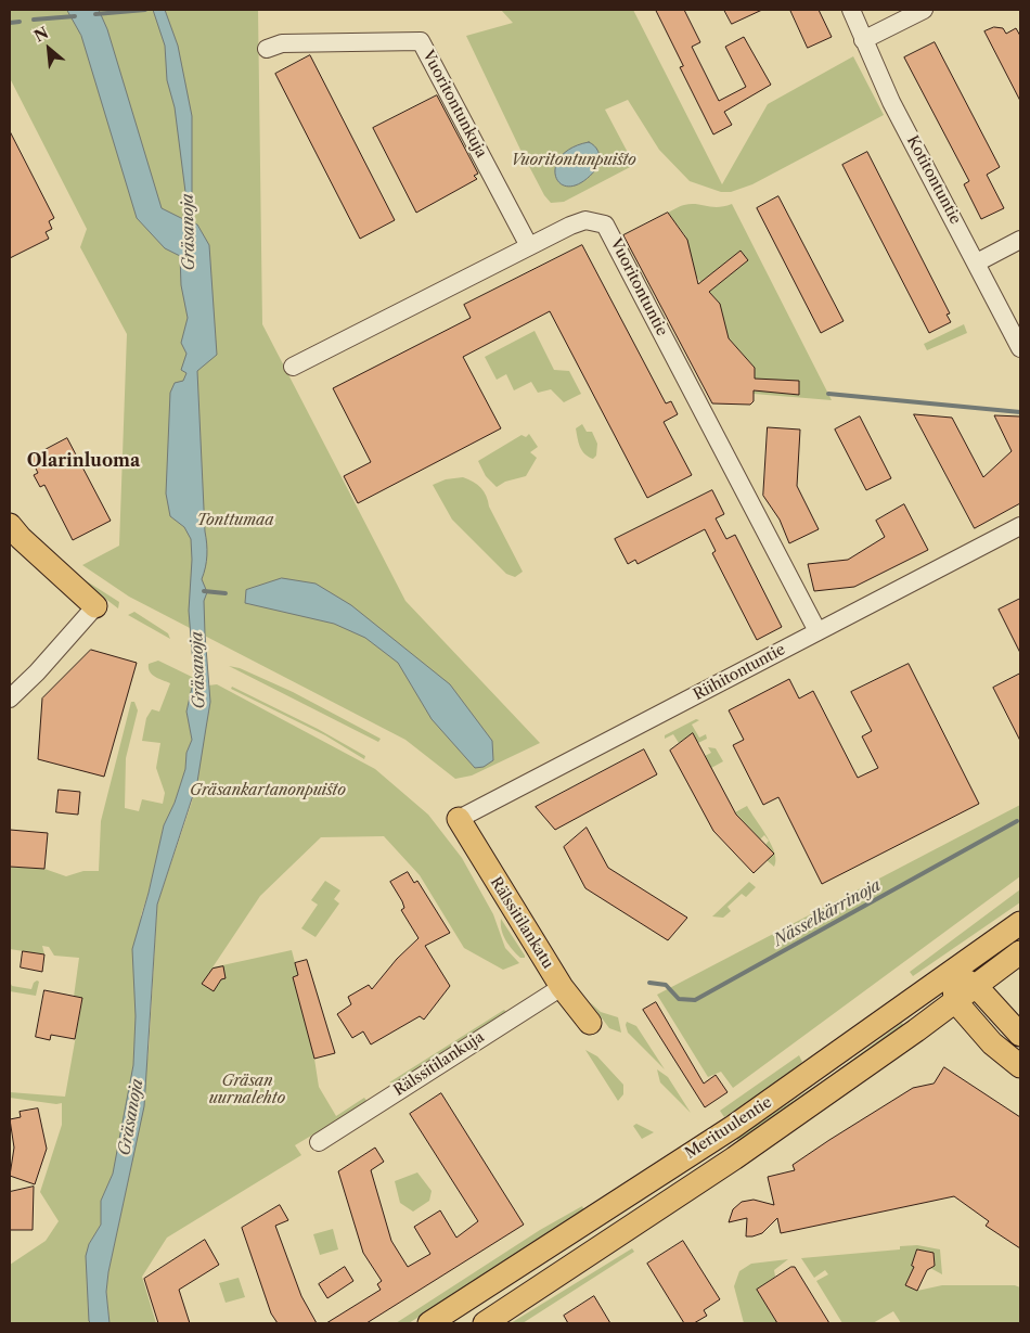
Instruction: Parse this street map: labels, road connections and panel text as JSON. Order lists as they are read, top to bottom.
{
  "streets": {
    "main road": ["Rälssitilankatu", "Merituulentie"],
    "street": [
      "Vuoritontunkuja",
      "Kotitontuntie",
      "Vuoritontuntie",
      "Riihitontuntie",
      "Rälssitilankuja"
    ]
  },
  "crossings": [
    ["Vuoritontunkuja", "Vuoritontuntie"],
    ["Vuoritontuntie", "Riihitontuntie"],
    ["Riihitontuntie", "Rälssitilankatu"],
    ["Rälssitilankatu", "Rälssitilankuja"]
  ],
  "districts": ["Olarinluoma"],
  "water": ["Gräsanoja", "Nässelkärrinoja"],
  "parks": [
    "Vuoritontunpuisto",
    "Tonttumaa",
    "Gräsankartanonpuisto",
    "Gräsan uurnalehto"
  ],
  "north": "top left"
}
